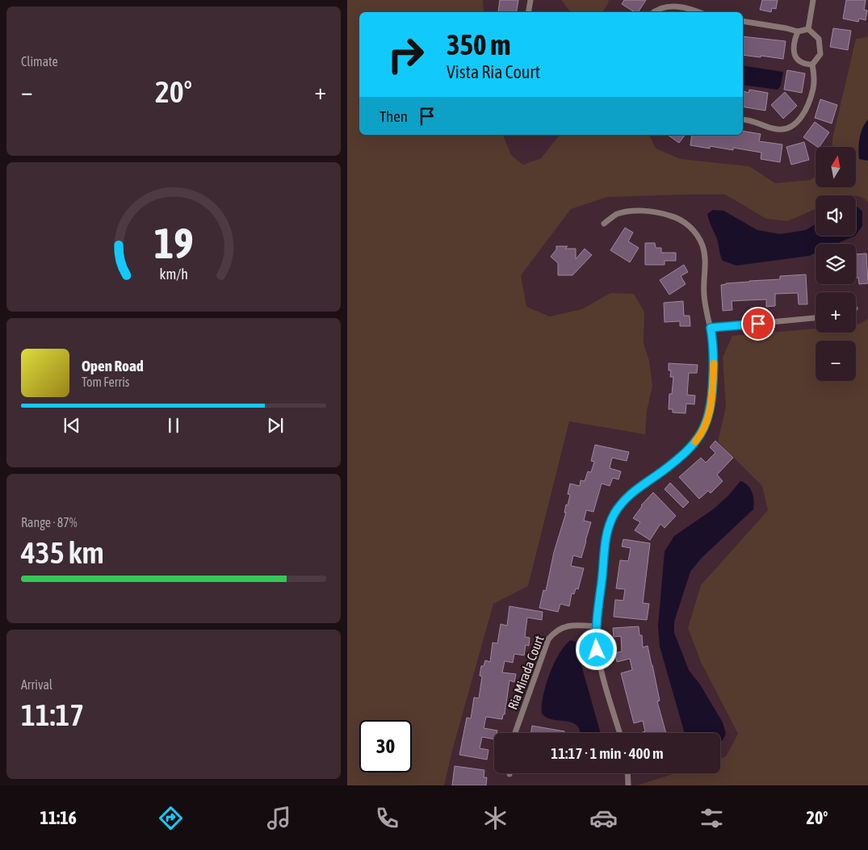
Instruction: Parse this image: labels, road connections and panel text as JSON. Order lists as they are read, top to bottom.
{
  "streets": {
    "street": ["Ria Mirada Court"]
  },
  "north": "top",
  "page": {
    "tile": [
      "Climate",
      ["Range · 87%", "435 km"],
      ["Arrival", "11:17"]
    ],
    "turn": ["350 m", "Vista Ria Court"],
    "heat": ["−", "20°", "+"],
    "then": "Then",
    "map_buttons": ["+", "−"],
    "song": ["Open Road", "Tom Ferris"],
    "limit": "30",
    "trip": "11:17 · 1 min · 400 m",
    "tabs": ["11:16", "20°"],
    "gauge": ["19", "km/h"]
  }
}
